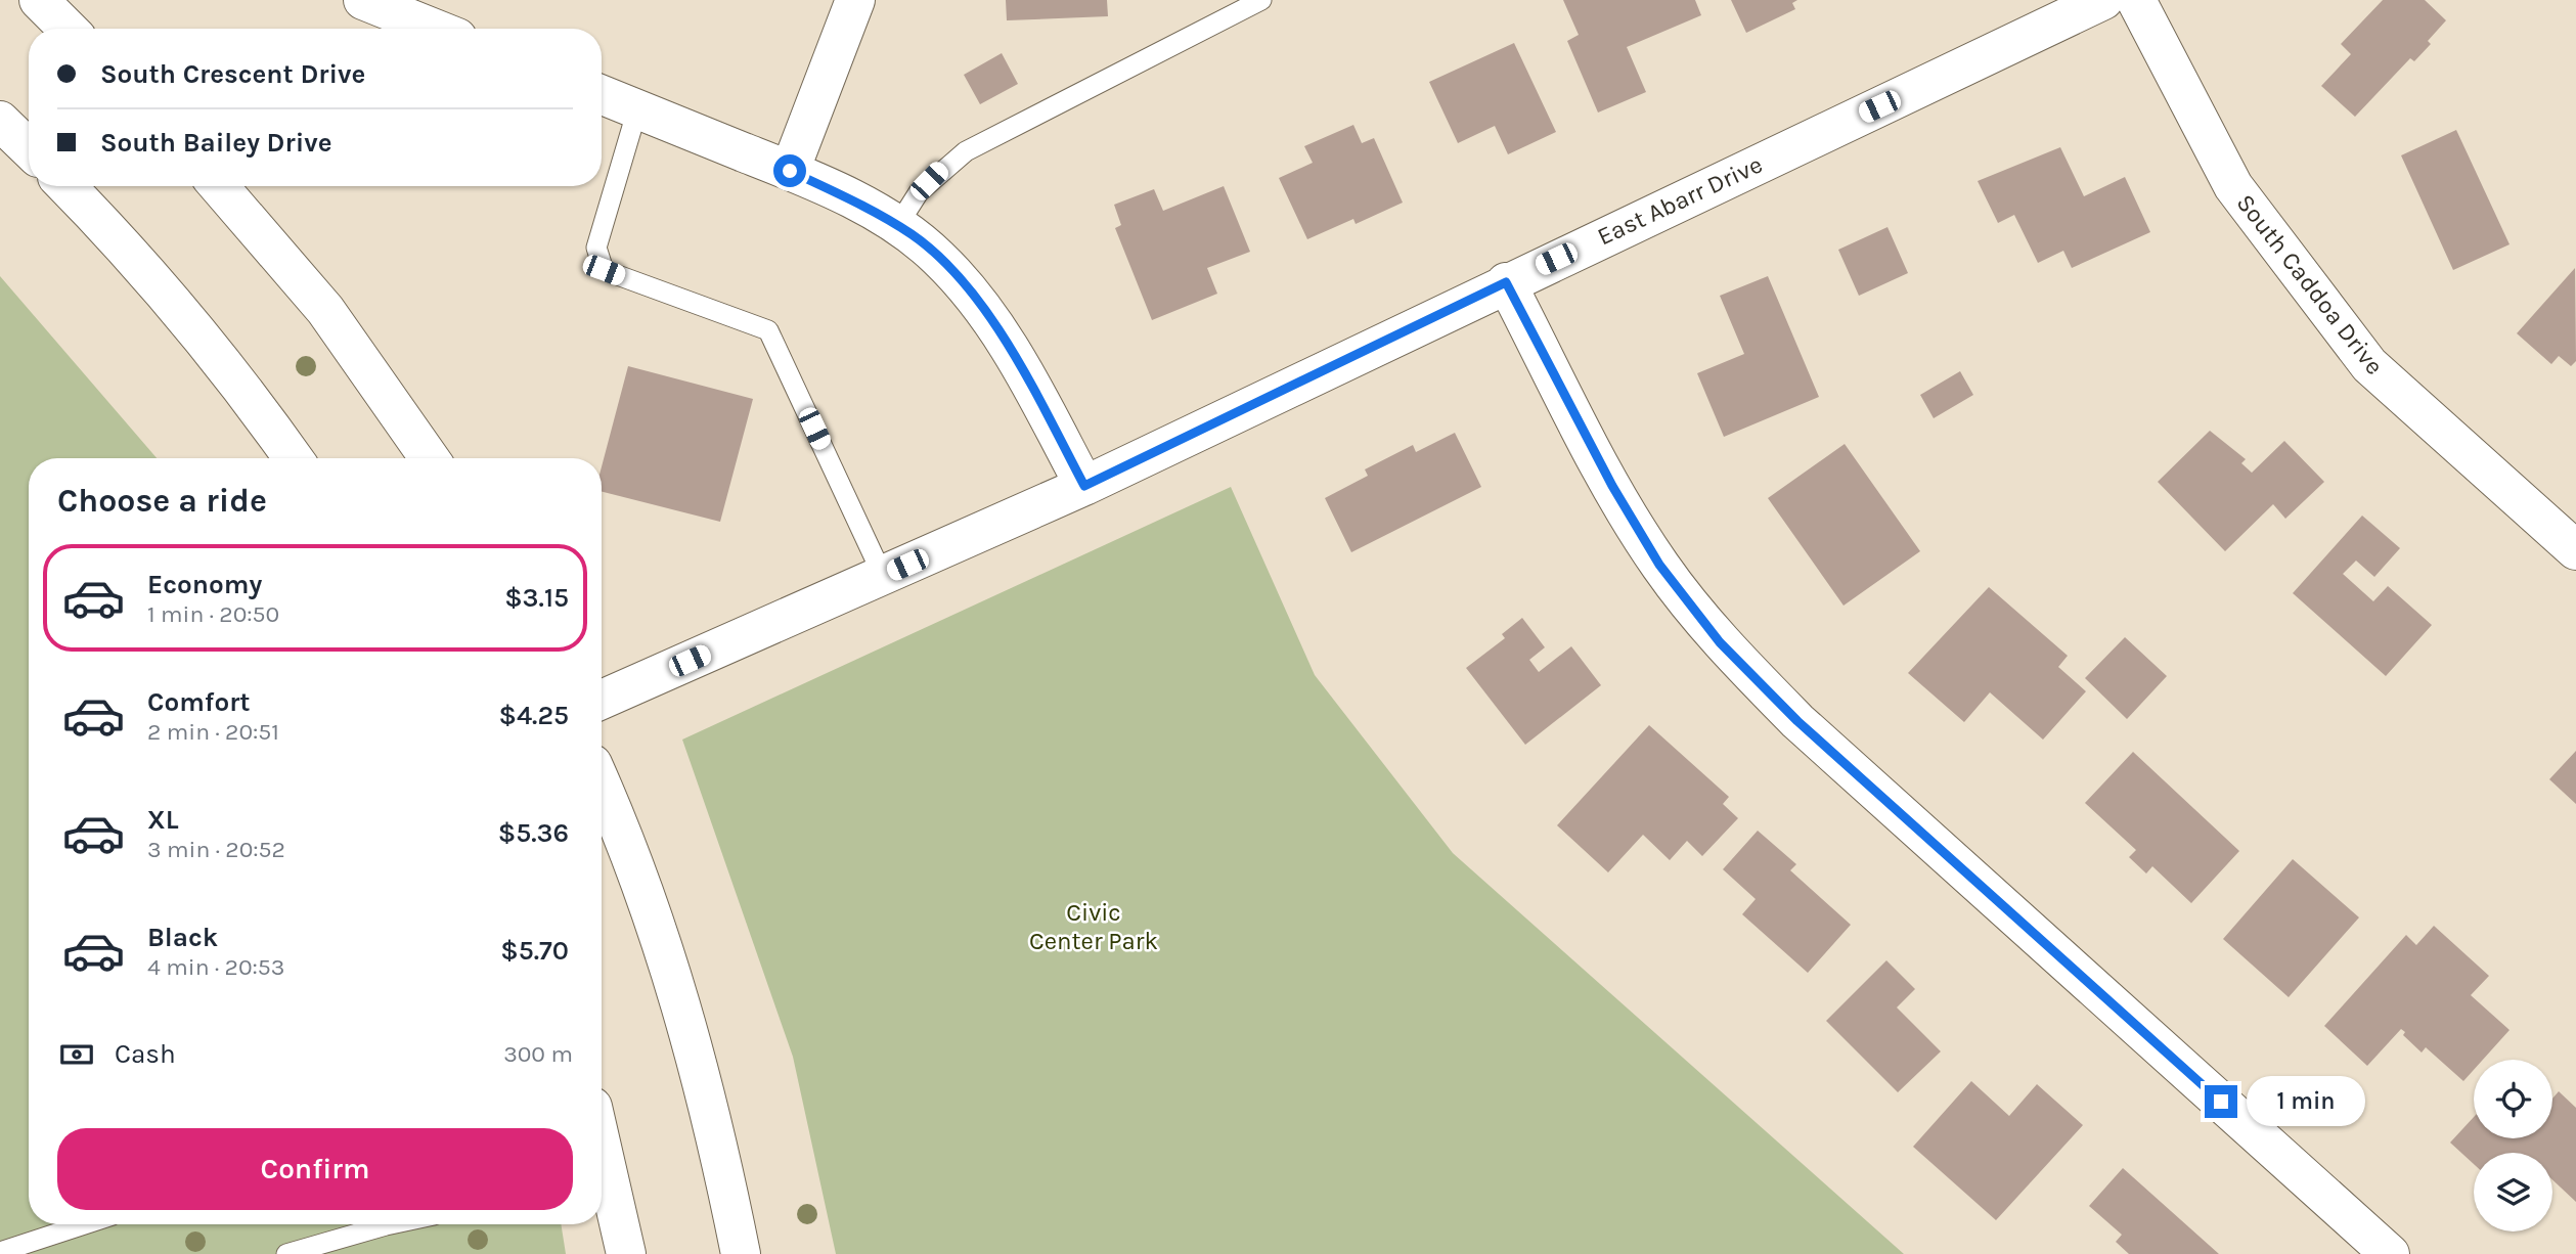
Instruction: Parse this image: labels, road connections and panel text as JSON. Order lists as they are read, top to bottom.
{
  "streets": {
    "street": ["East Abarr Drive", "South Caddoa Drive"]
  },
  "parks": ["Civic Center Park"],
  "page": {
    "banner": ["South Crescent Drive", "South Bailey Drive"],
    "heading": "Choose a ride",
    "list": [
      {
        "name": "Economy",
        "note": "1 min · 20:50",
        "value": "$3.15"
      },
      {
        "name": "Comfort",
        "note": "2 min · 20:51",
        "value": "$4.25"
      },
      {
        "name": "XL",
        "note": "3 min · 20:52",
        "value": "$5.36"
      },
      {
        "name": "Black",
        "note": "4 min · 20:53",
        "value": "$5.70"
      }
    ],
    "pay": ["Cash", "300 m"],
    "bubble": "1 min",
    "buttons": "Confirm"
  }
}
